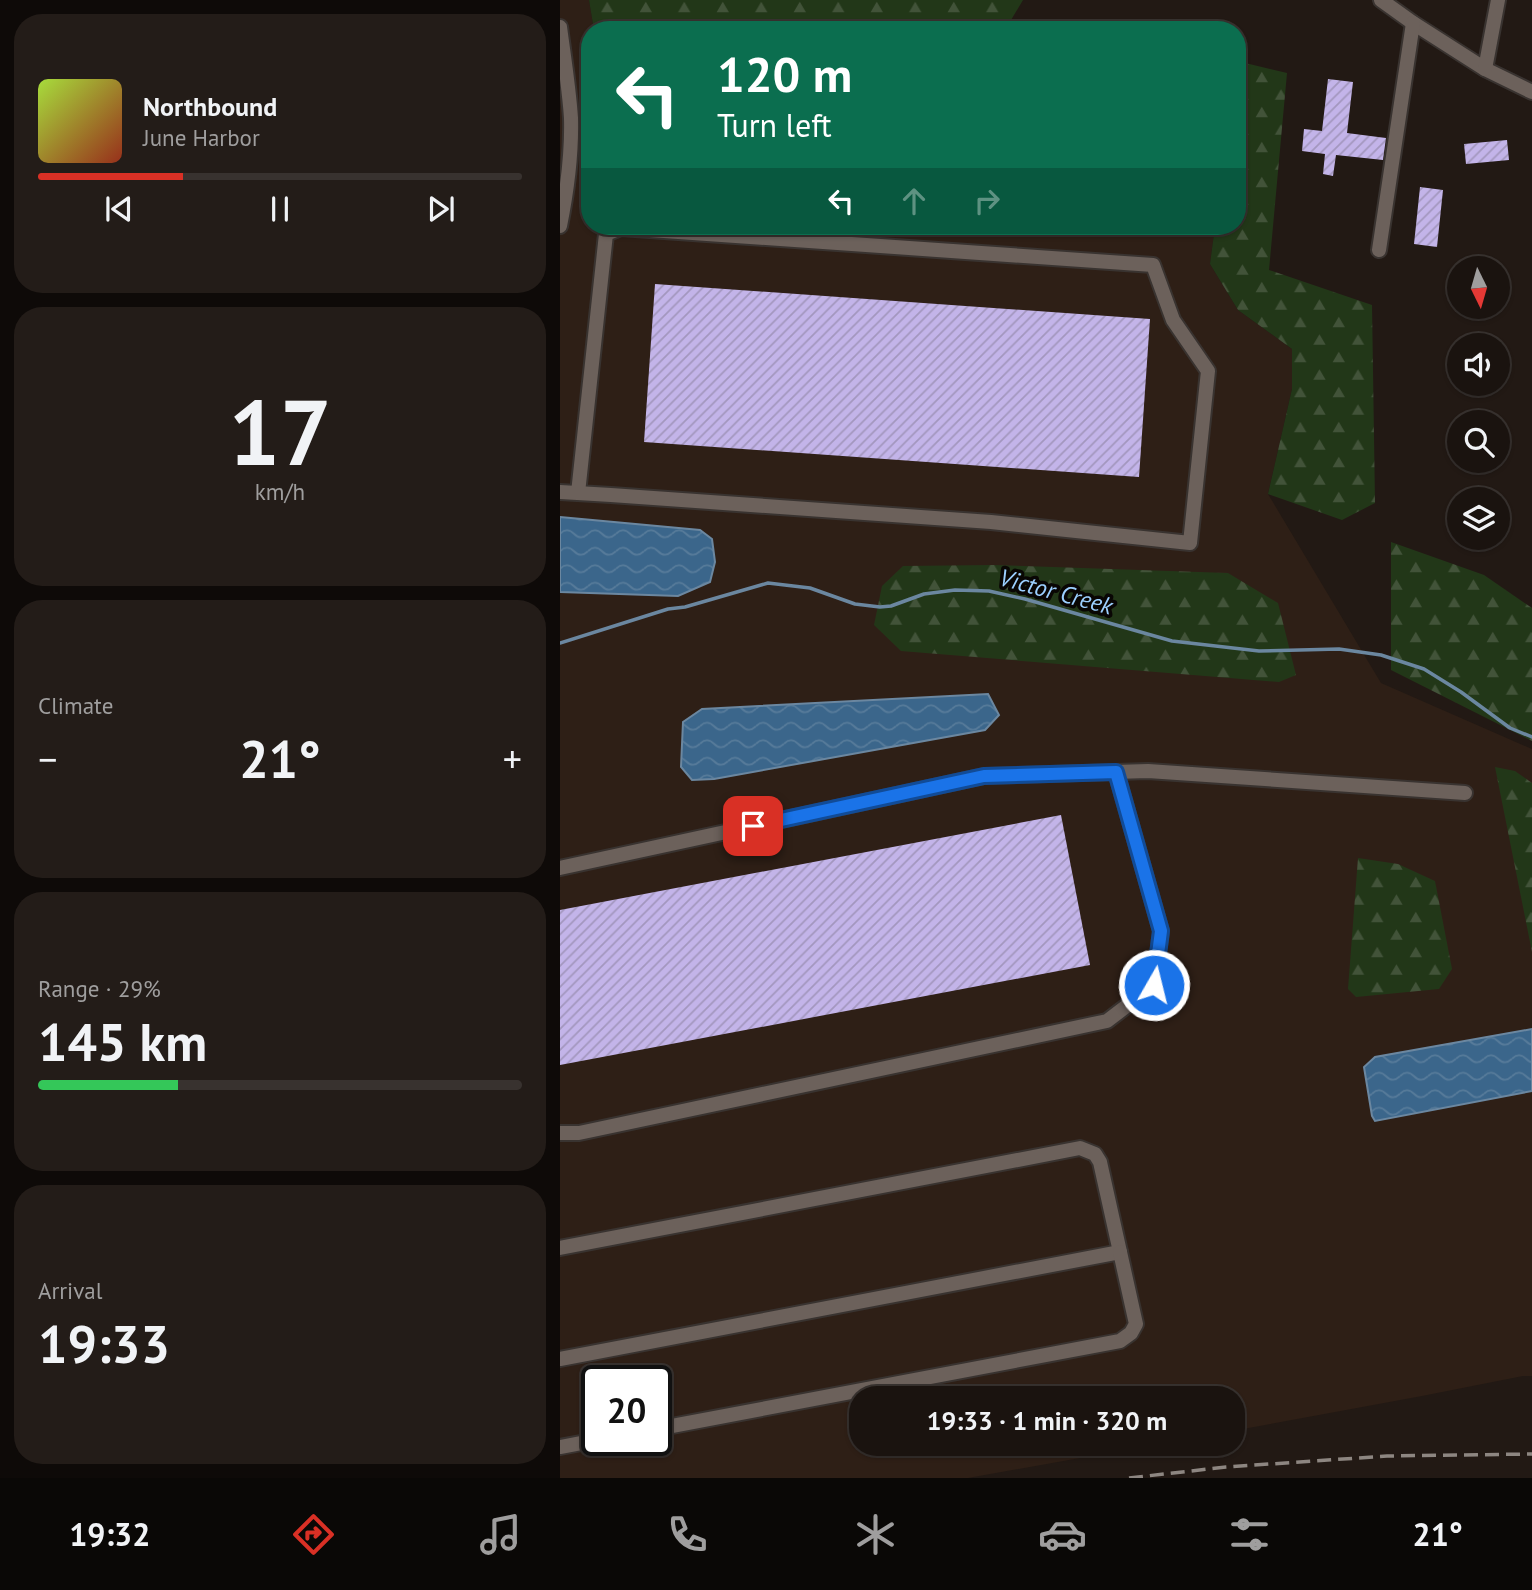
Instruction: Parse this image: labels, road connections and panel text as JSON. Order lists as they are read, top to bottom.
{
  "water": ["Victor Creek"],
  "north": "bottom",
  "page": {
    "turn": ["120 m", "Turn left"],
    "song": ["Northbound", "June Harbor"],
    "tile": [
      ["17", "km/h"],
      "Climate",
      ["Range · 29%", "145 km"],
      ["Arrival", "19:33"]
    ],
    "heat": ["−", "21°", "+"],
    "limit": "20",
    "trip": "19:33 · 1 min · 320 m",
    "tabs": ["19:32", "21°"]
  }
}
